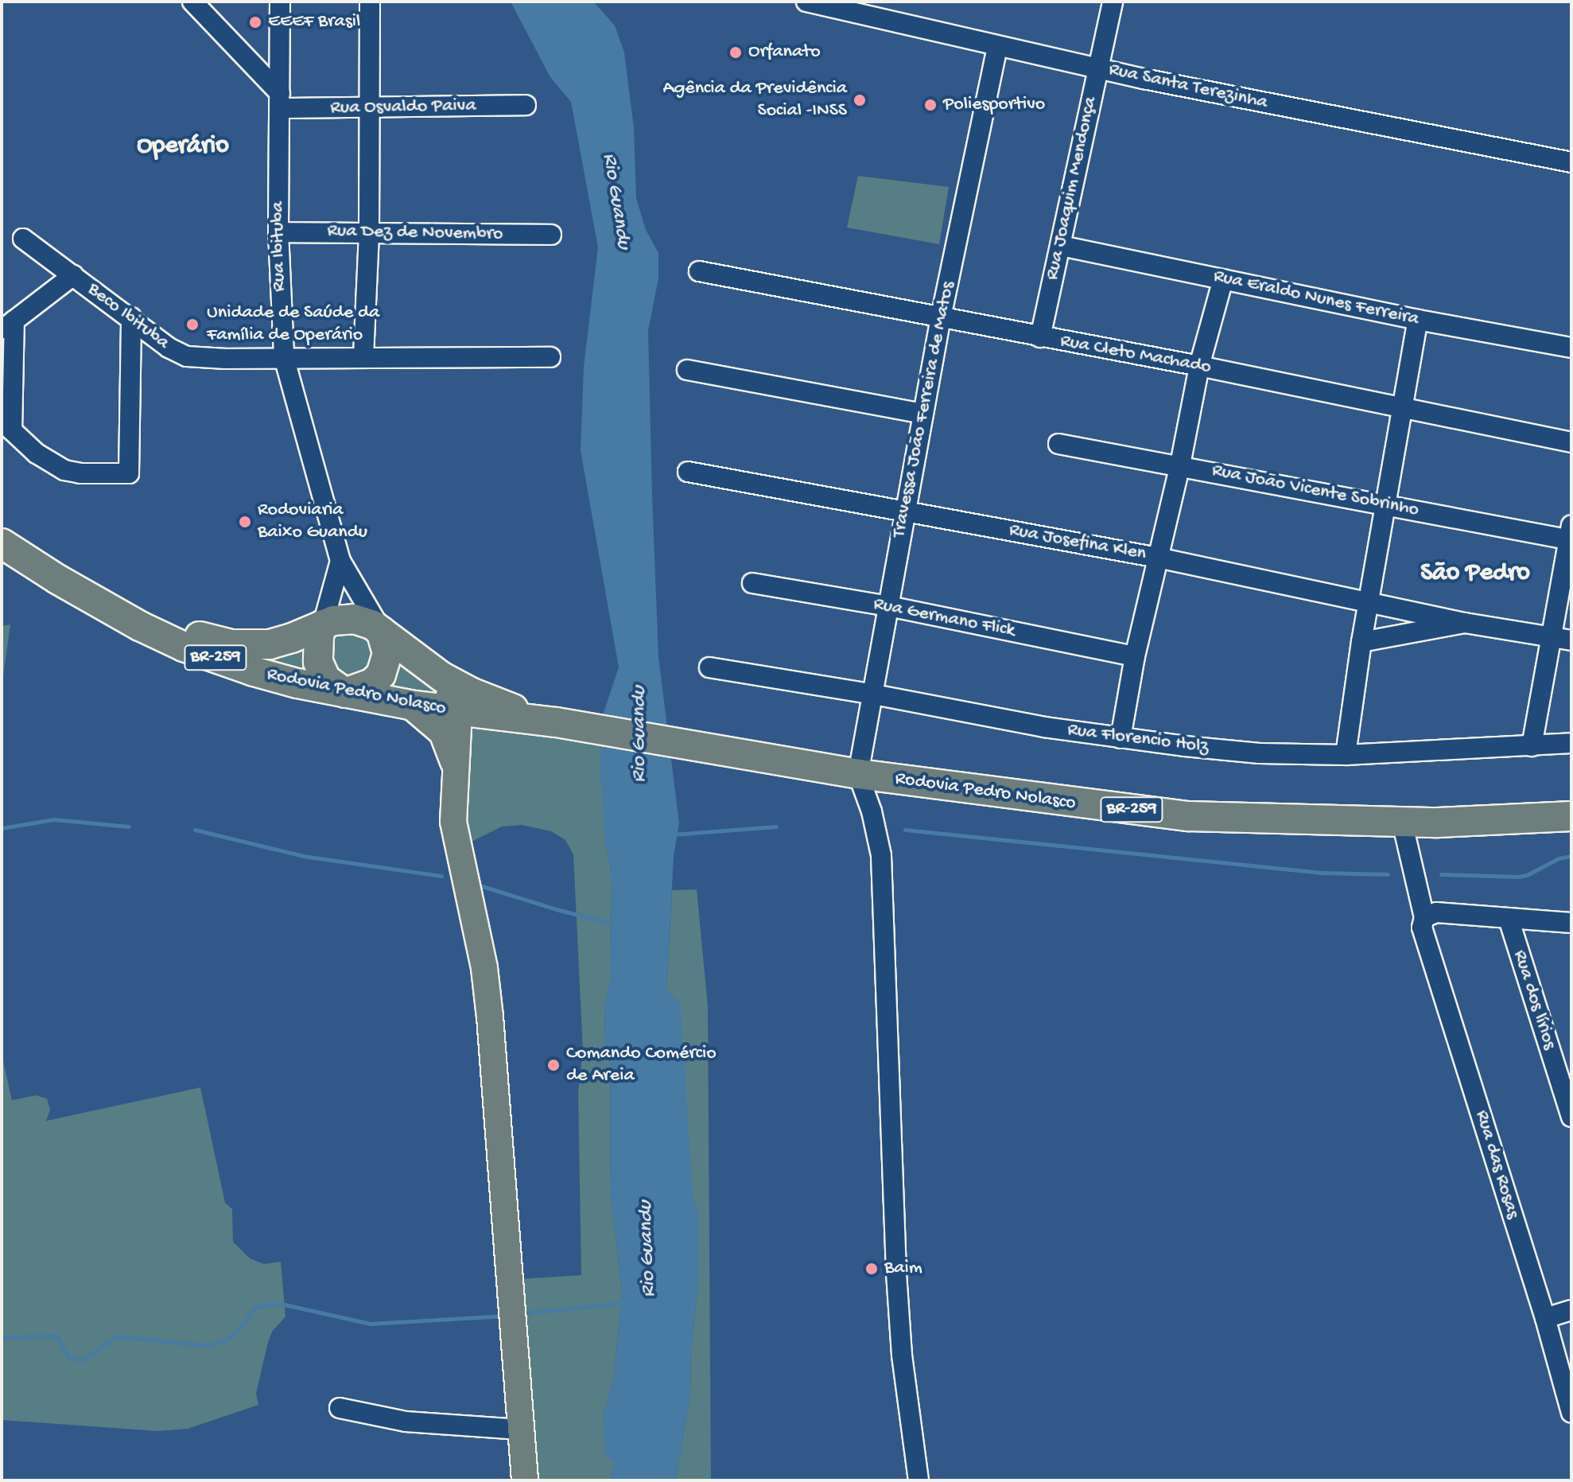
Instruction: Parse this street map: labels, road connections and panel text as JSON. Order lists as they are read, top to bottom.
{
  "streets": {
    "highway": ["BR-259", "Rodovia Pedro Nolasco"],
    "street": [
      "Rua Santa Terezinha",
      "Rua Osvaldo Paiva",
      "Rua Joaquim Mendonça",
      "Rua Dez de Novembro",
      "Rua Ibituba",
      "Rua Eraldo Nunes Ferreira",
      "Beco Ibituba",
      "Rua Cleto Machado",
      "Travessa João Ferreira de Matos",
      "Rua João Vicente Sobrinho",
      "Rua Josefina Klen",
      "Rua Germano Flick",
      "Rua Florencio Holz",
      "Rua dos lírios",
      "Rua das Rosas"
    ]
  },
  "crossings": [
    ["Rua Santa Terezinha", "Rua Joaquim Mendonça"],
    ["Rua Santa Terezinha", "Travessa João Ferreira de Matos"],
    ["Rua Osvaldo Paiva", "Rua Ibituba"],
    ["Rua Joaquim Mendonça", "Rua Eraldo Nunes Ferreira"],
    ["Rua Joaquim Mendonça", "Rua Cleto Machado"],
    ["Rua Dez de Novembro", "Rua Ibituba"],
    ["Rua Ibituba", "Beco Ibituba"],
    ["Rua Ibituba", "Rodovia Pedro Nolasco"],
    ["Rua Cleto Machado", "Travessa João Ferreira de Matos"],
    ["Travessa João Ferreira de Matos", "Rua Josefina Klen"],
    ["Travessa João Ferreira de Matos", "Rua Germano Flick"],
    ["Travessa João Ferreira de Matos", "Rodovia Pedro Nolasco"],
    ["Travessa João Ferreira de Matos", "Rua Florencio Holz"],
    ["Rodovia Pedro Nolasco", "Rua das Rosas"]
  ],
  "districts": ["Operário", "São Pedro"],
  "water": ["Rio Guandu"],
  "places": [
    "EEEF Brasil",
    "Orfanato",
    "Agência da Previdência Social -INSS",
    "Poliesportivo",
    "Unidade de Saúde da Família de Operário",
    "Rodoviaria Baixo Guandu",
    "Comando Comércio de Areia",
    "Baim"
  ]
}
